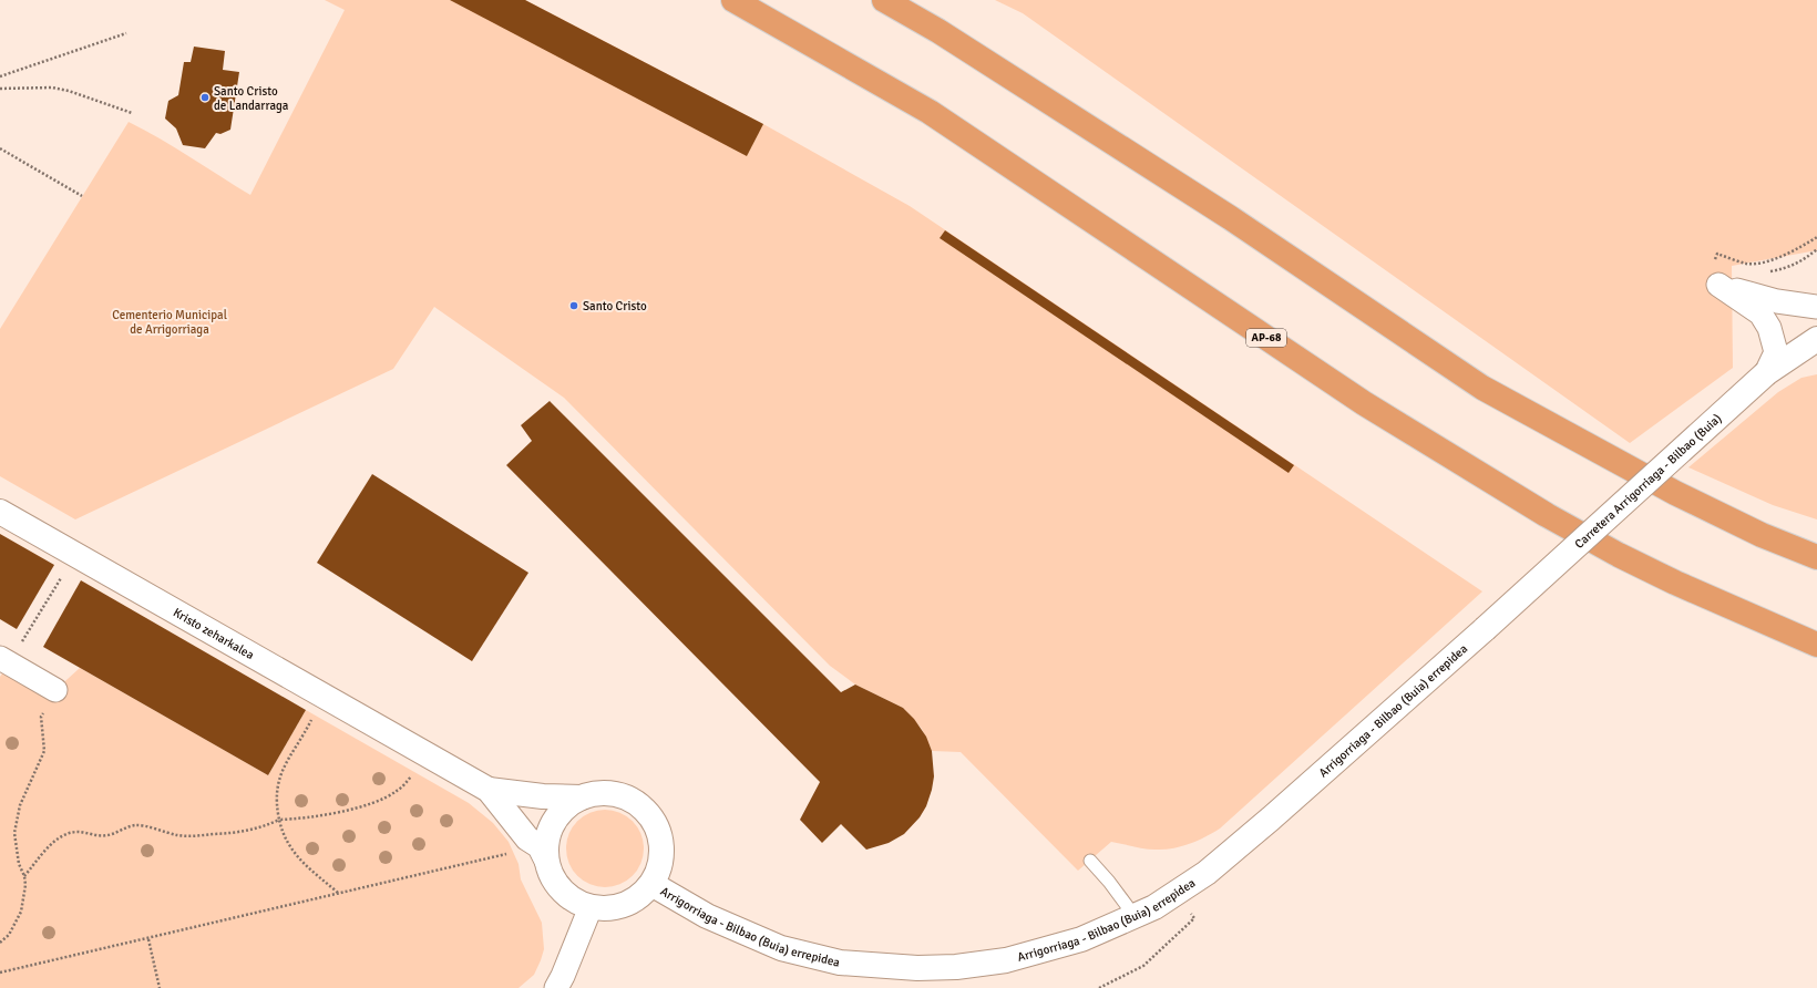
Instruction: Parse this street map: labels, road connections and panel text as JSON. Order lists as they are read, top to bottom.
{
  "streets": {
    "highway": ["AP-68"],
    "street": ["Carretera Arrigorriaga - Bilbao (Buia)", "Kristo zeharkalea", "Arrigorriaga - Bilbao (Buia) errepidea"]
  },
  "crossings": [
    ["Carretera Arrigorriaga - Bilbao (Buia)", "Arrigorriaga - Bilbao (Buia) errepidea"]
  ],
  "parks": ["Cementerio Municipal de Arrigorriaga"],
  "places": ["Santo Cristo de Landarraga", "Santo Cristo"]
}
